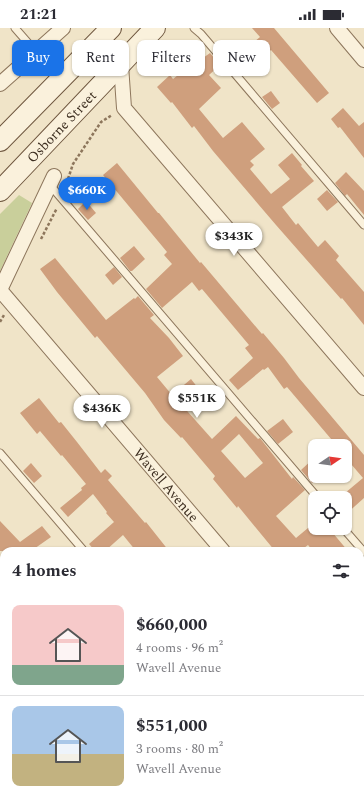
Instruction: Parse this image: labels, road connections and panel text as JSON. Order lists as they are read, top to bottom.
{
  "streets": {
    "main road": ["Osborne Street"],
    "street": ["Wavell Avenue"]
  },
  "north": "right",
  "page": {
    "status": "21:21",
    "chip": [
      "Buy",
      "Rent",
      "Filters",
      "New"
    ],
    "price": [
      "$660K",
      "$343K",
      "$551K",
      "$436K"
    ],
    "heading": "4 homes",
    "list": [
      {
        "name": "$660,000",
        "note": "4 rooms · 96 m² · Wavell Avenue"
      },
      {
        "name": "$551,000",
        "note": "3 rooms · 80 m² · Wavell Avenue"
      }
    ]
  }
}
